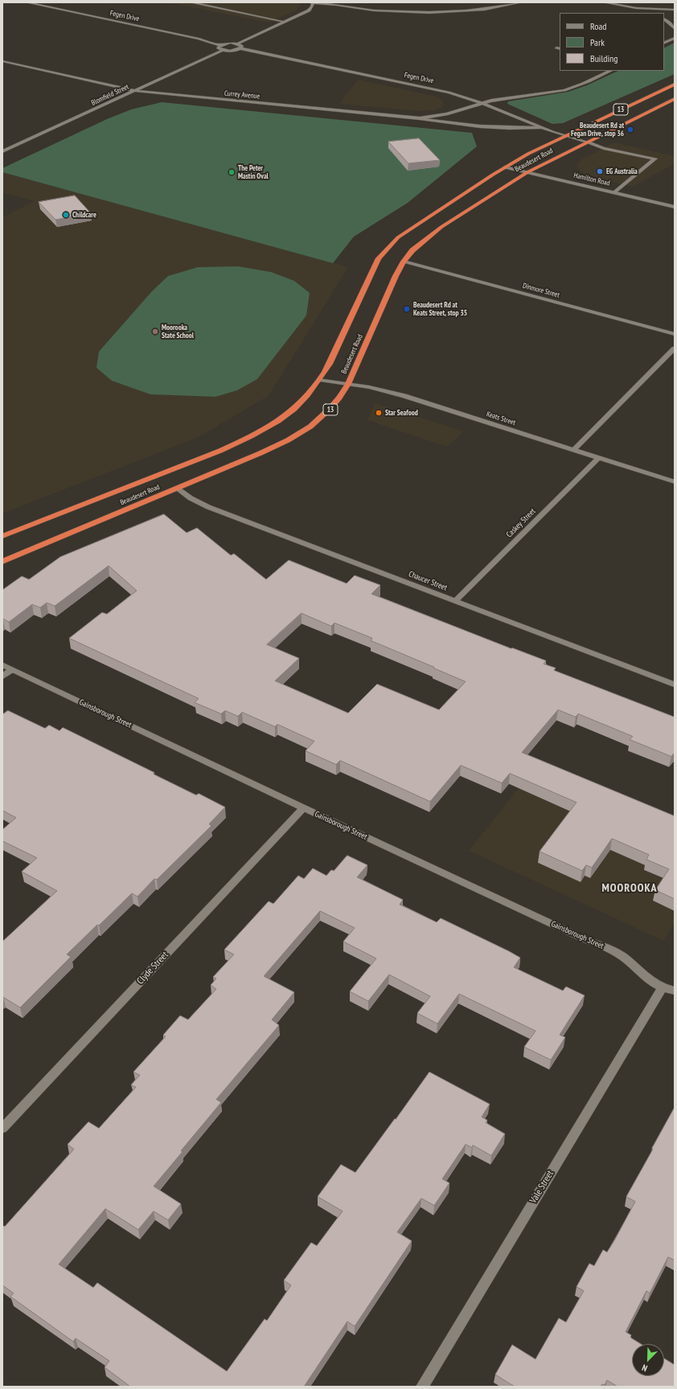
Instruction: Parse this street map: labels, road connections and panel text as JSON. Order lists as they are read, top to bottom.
{
  "streets": {
    "highway": ["13", "Beaudesert Road"],
    "street": [
      "Fegen Drive",
      "Blomfield Street",
      "Currey Avenue",
      "Hamilton Road",
      "Dinmore Street",
      "Keats Street",
      "Caskey Street",
      "Chaucer Street",
      "Gainsborough Street",
      "Clyde Street",
      "Vale Street"
    ]
  },
  "crossings": [
    ["Fegen Drive", "Blomfield Street"],
    ["Fegen Drive", "Currey Avenue"],
    ["Fegen Drive", "Beaudesert Road"],
    ["Fegen Drive", "Hamilton Road"],
    ["Blomfield Street", "Currey Avenue"],
    ["Beaudesert Road", "Hamilton Road"],
    ["Beaudesert Road", "Dinmore Street"],
    ["Beaudesert Road", "Keats Street"],
    ["Beaudesert Road", "Chaucer Street"],
    ["Keats Street", "Caskey Street"],
    ["Caskey Street", "Chaucer Street"],
    ["Gainsborough Street", "Clyde Street"],
    ["Gainsborough Street", "Vale Street"]
  ],
  "districts": ["MOOROOKA"],
  "places": [
    "Beaudesert Rd at Fegan Drive, stop 36",
    "EG Australia",
    "The Peter Mastin Oval",
    "Childcare",
    "Beaudesert Rd at Keats Street, stop 35",
    "Moorooka State School",
    "Star Seafood"
  ],
  "legend": ["Road", "Park", "Building"],
  "north": "bottom left"
}
